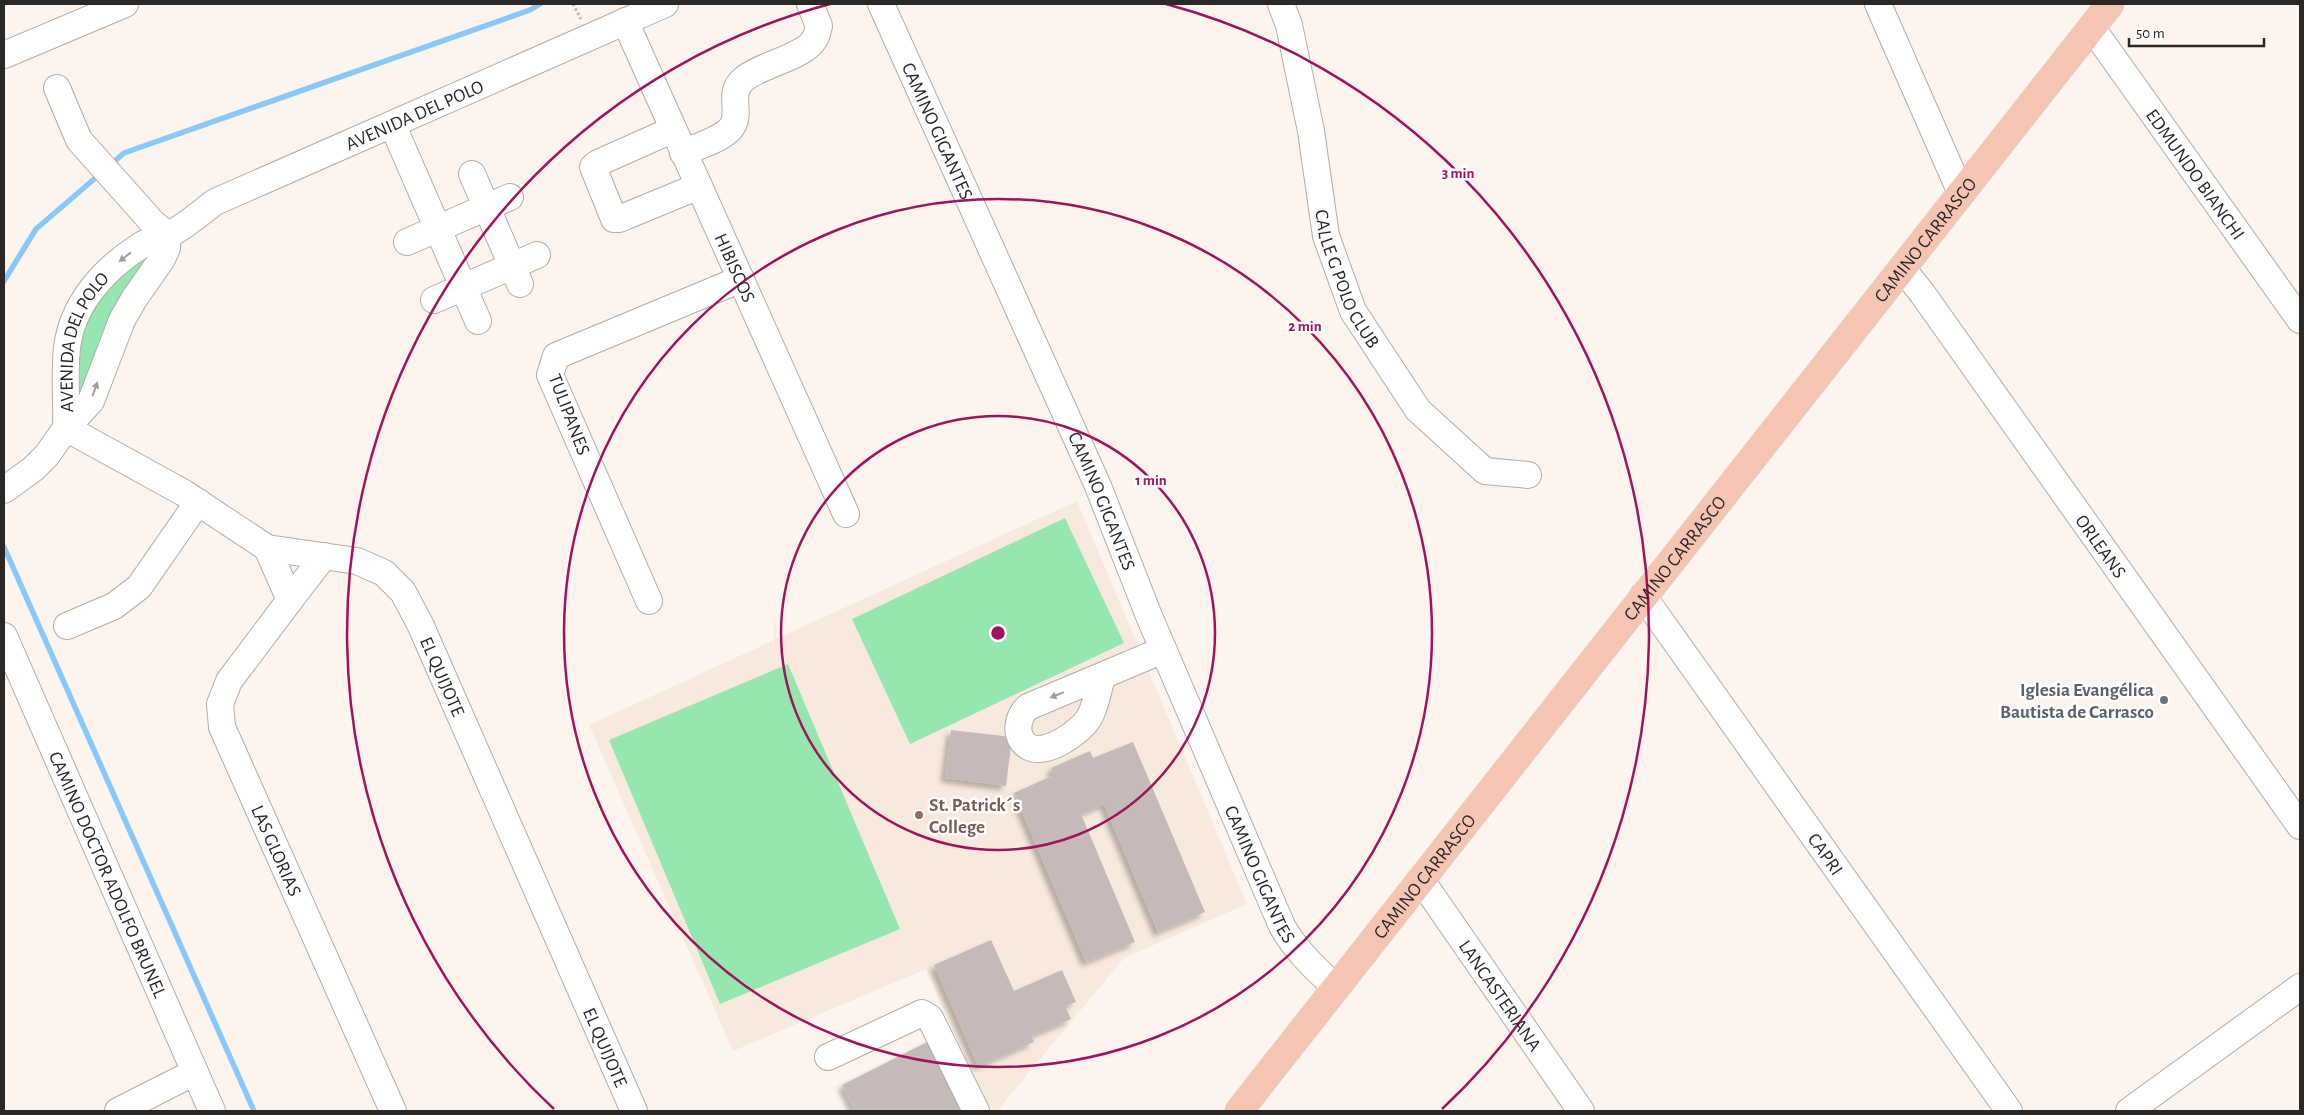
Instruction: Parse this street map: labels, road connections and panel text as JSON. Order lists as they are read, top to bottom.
{
  "streets": {
    "main road": ["CAMINO CARRASCO"],
    "street": [
      "AVENIDA DEL POLO",
      "CAMINO GIGANTES",
      "EDMUNDO BIANCHI",
      "HIBISCOS",
      "CALLE G POLO CLUB",
      "TULIPANES",
      "ORLEANS",
      "EL QUIJOTE",
      "LAS GLORIAS",
      "CAPRI",
      "CAMINO DOCTOR ADOLFO BRUNEL",
      "LANCASTERIANA"
    ]
  },
  "crossings": [
    ["AVENIDA DEL POLO", "HIBISCOS"],
    ["AVENIDA DEL POLO", "EL QUIJOTE"],
    ["CAMINO GIGANTES", "CAMINO CARRASCO"],
    ["EDMUNDO BIANCHI", "CAMINO CARRASCO"],
    ["CAMINO CARRASCO", "ORLEANS"],
    ["CAMINO CARRASCO", "CAPRI"],
    ["CAMINO CARRASCO", "LANCASTERIANA"],
    ["HIBISCOS", "TULIPANES"],
    ["EL QUIJOTE", "LAS GLORIAS"]
  ],
  "places": ["Iglesia Evangélica Bautista de Carrasco", "St. Patrick´s College"],
  "scale_bar": "50 m",
  "rings": ["3 min", "2 min", "1 min"]
}
